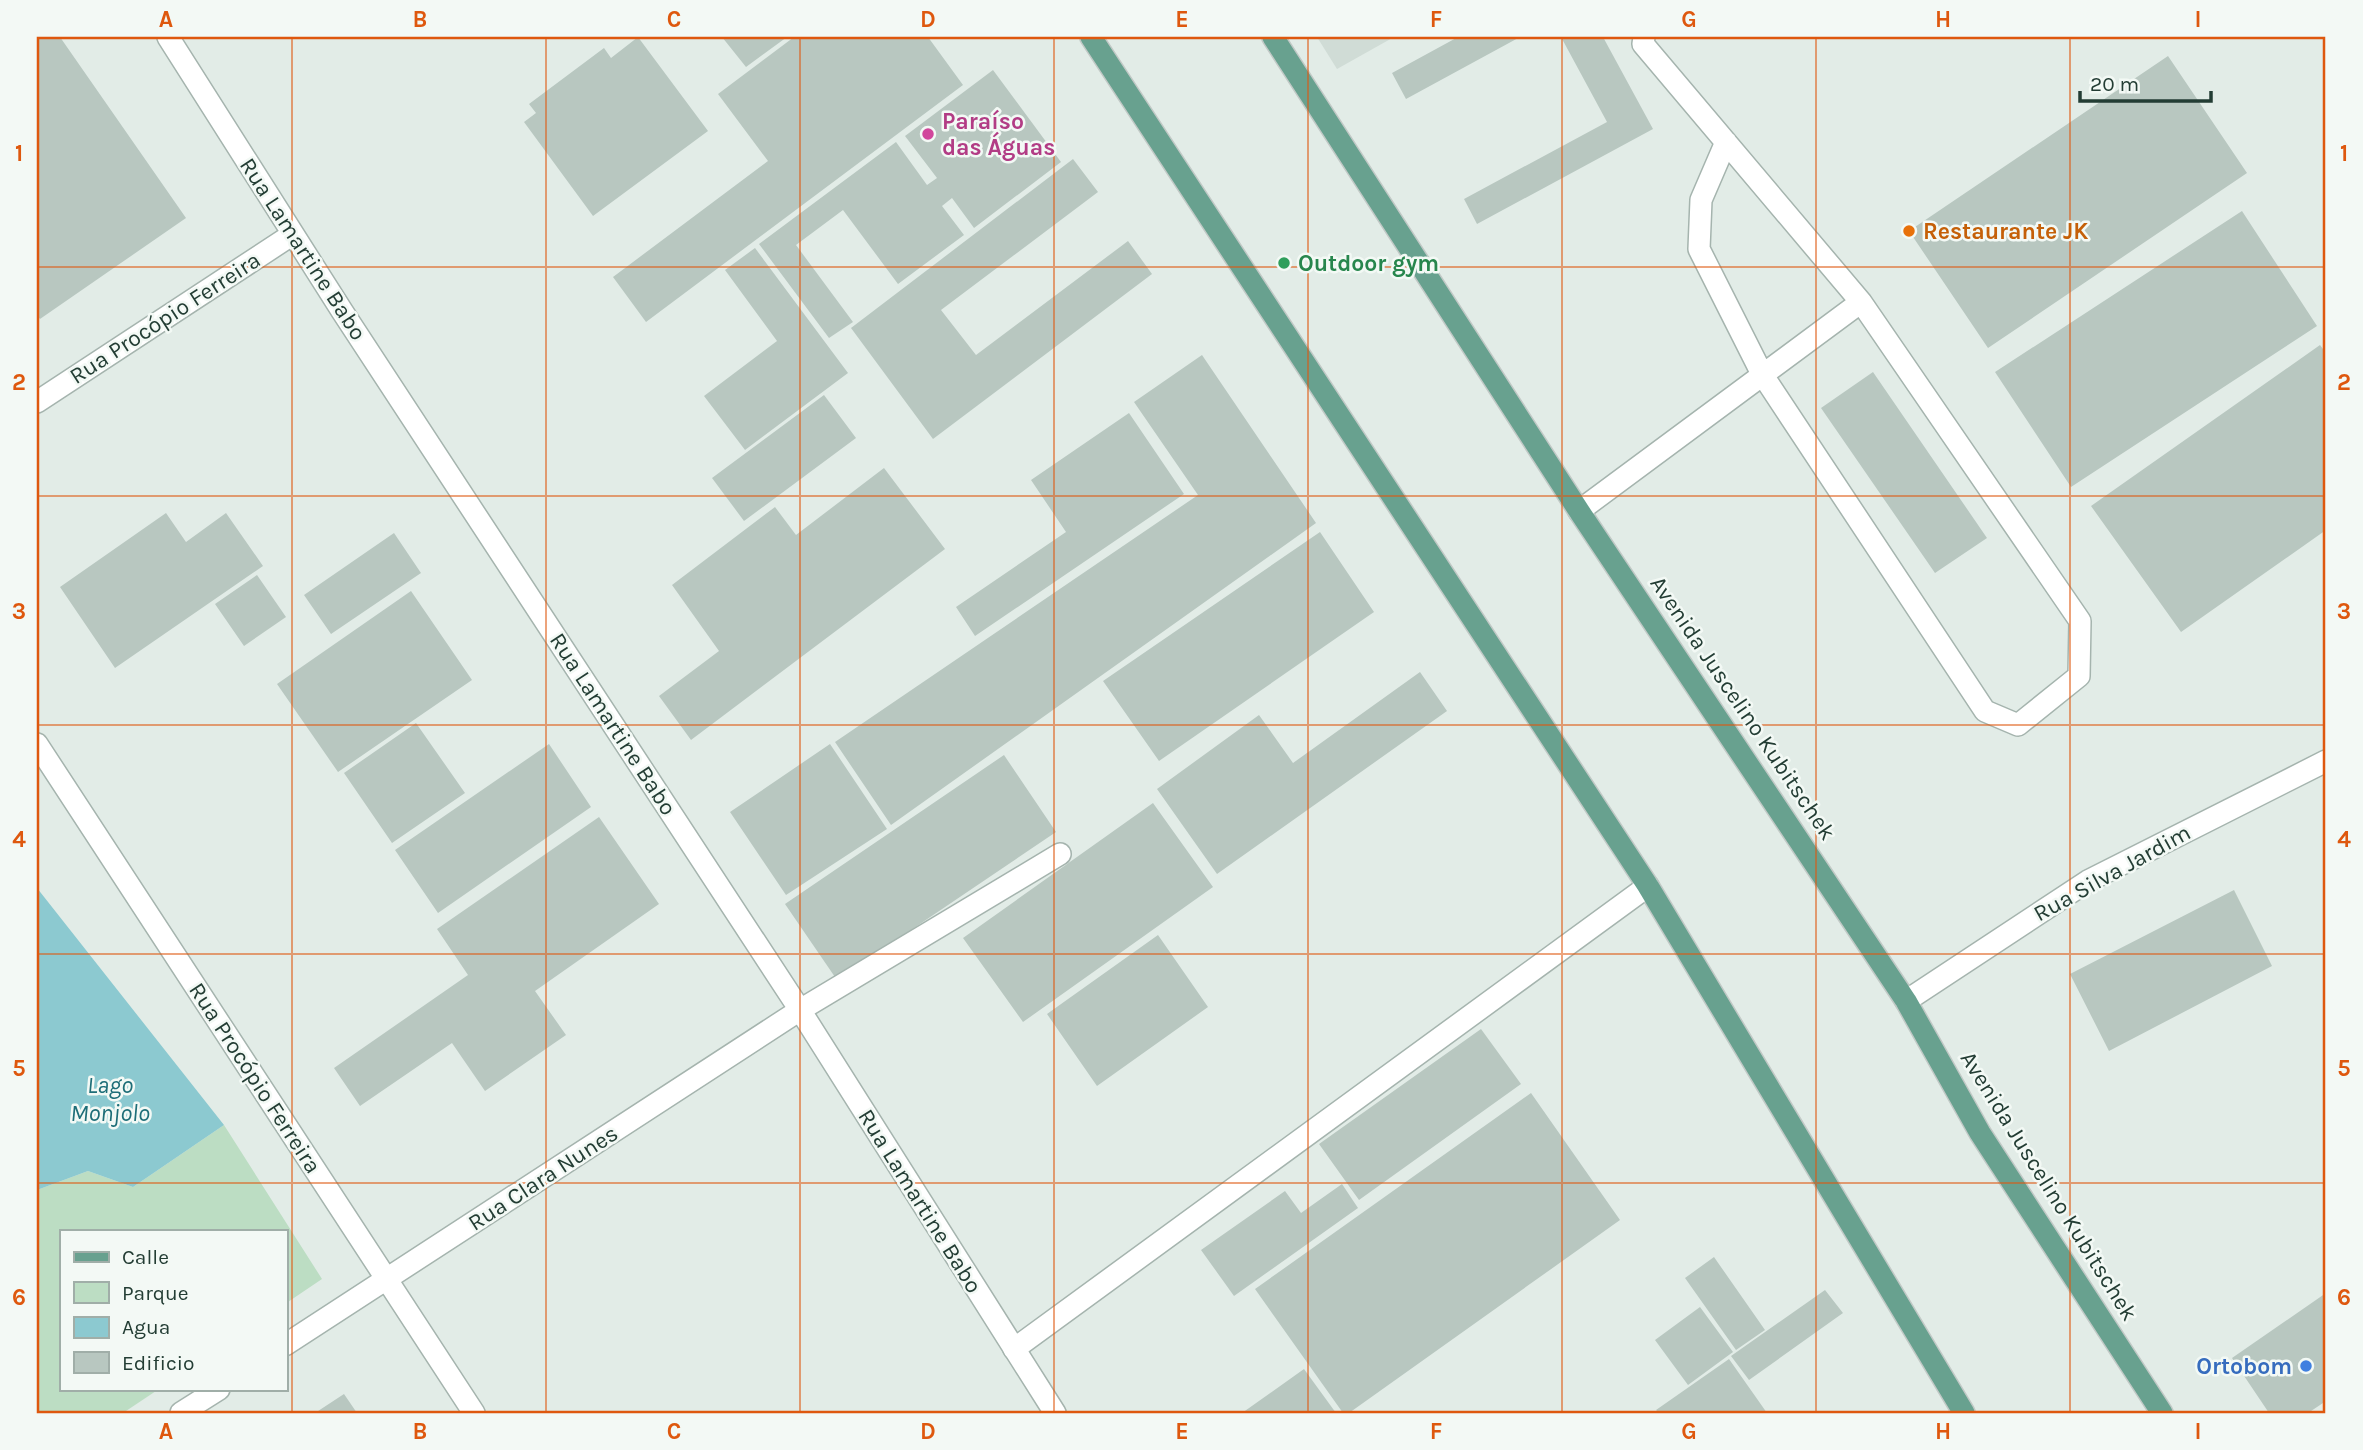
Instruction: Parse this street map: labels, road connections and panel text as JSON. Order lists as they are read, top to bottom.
{
  "streets": {
    "main road": ["Avenida Juscelino Kubitschek"],
    "street": [
      "Rua Lamartine Babo",
      "Rua Procópio Ferreira",
      "Rua Silva Jardim",
      "Rua Clara Nunes"
    ]
  },
  "crossings": [
    ["Rua Lamartine Babo", "Rua Procópio Ferreira"],
    ["Rua Lamartine Babo", "Rua Clara Nunes"],
    ["Rua Procópio Ferreira", "Rua Clara Nunes"],
    ["Avenida Juscelino Kubitschek", "Rua Silva Jardim"]
  ],
  "water": ["Lago Monjolo"],
  "places": [
    "Paraíso das Águas",
    "Restaurante JK",
    "Outdoor gym",
    "Ortobom"
  ],
  "legend": [
    "Calle",
    "Parque",
    "Agua",
    "Edificio"
  ],
  "scale_bar": "20 m",
  "grid": {
    "columns": [
      "A",
      "B",
      "C",
      "D",
      "E",
      "F",
      "G",
      "H",
      "I"
    ],
    "rows": [
      "1",
      "2",
      "3",
      "4",
      "5",
      "6"
    ]
  }
}
